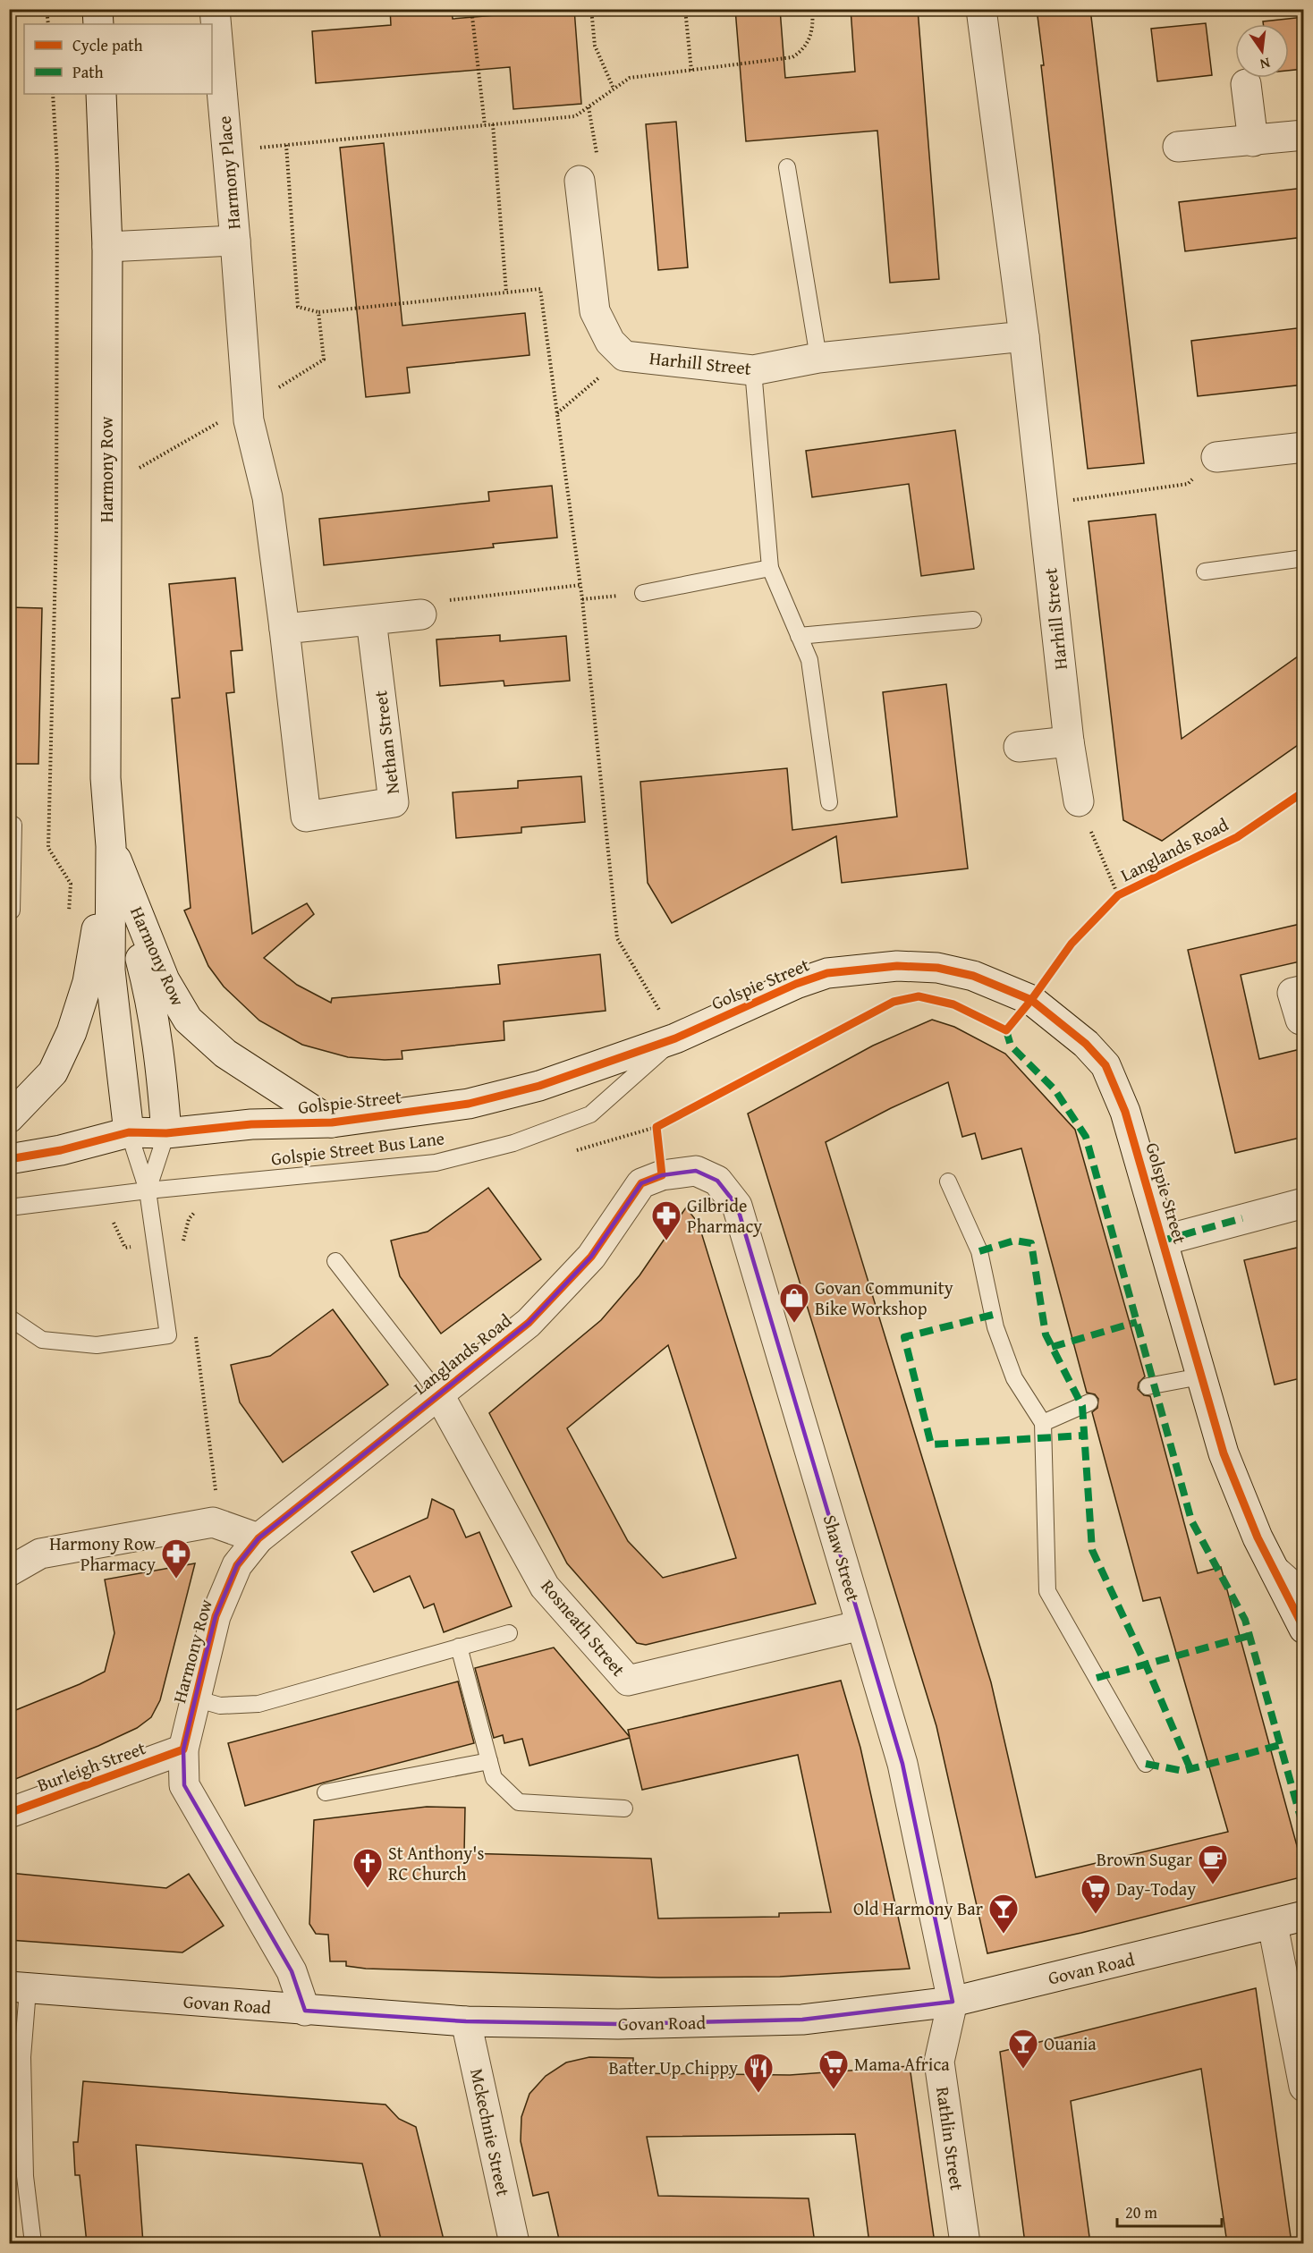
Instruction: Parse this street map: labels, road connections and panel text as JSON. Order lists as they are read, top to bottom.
{
  "streets": {
    "street": [
      "Harmony Place",
      "Harhill Street",
      "Harmony Row",
      "Nethan Street",
      "Langlands Road",
      "Golspie Street",
      "Shaw Street",
      "Rosneath Street",
      "Burleigh Street",
      "Govan Road",
      "Mckechnie Street",
      "Rathlin Street"
    ],
    "lane": ["Golspie Street Bus Lane"]
  },
  "crossings": [
    ["Harmony Place", "Harmony Row"],
    ["Harmony Place", "Nethan Street"],
    ["Harmony Row", "Langlands Road"],
    ["Harmony Row", "Golspie Street"],
    ["Harmony Row", "Burleigh Street"],
    ["Harmony Row", "Govan Road"],
    ["Langlands Road", "Shaw Street"],
    ["Langlands Road", "Rosneath Street"],
    ["Golspie Street", "Golspie Street Bus Lane"],
    ["Shaw Street", "Rosneath Street"],
    ["Shaw Street", "Govan Road"],
    ["Shaw Street", "Rathlin Street"],
    ["Govan Road", "Mckechnie Street"],
    ["Govan Road", "Rathlin Street"]
  ],
  "places": {
    "pharmacy": ["Gilbride Pharmacy", "Harmony Row Pharmacy"],
    "shop": ["Govan Community Bike Workshop"],
    "cafe": ["Brown Sugar"],
    "church": ["St Anthony's RC Church"],
    "supermarket": ["Day-Today", "Mama Africa"],
    "bar": ["Old Harmony Bar", "Ouania"],
    "restaurant": ["Batter Up Chippy"]
  },
  "legend": ["Cycle path", "Path"],
  "scale_bar": "20 m",
  "north": "bottom"
}
